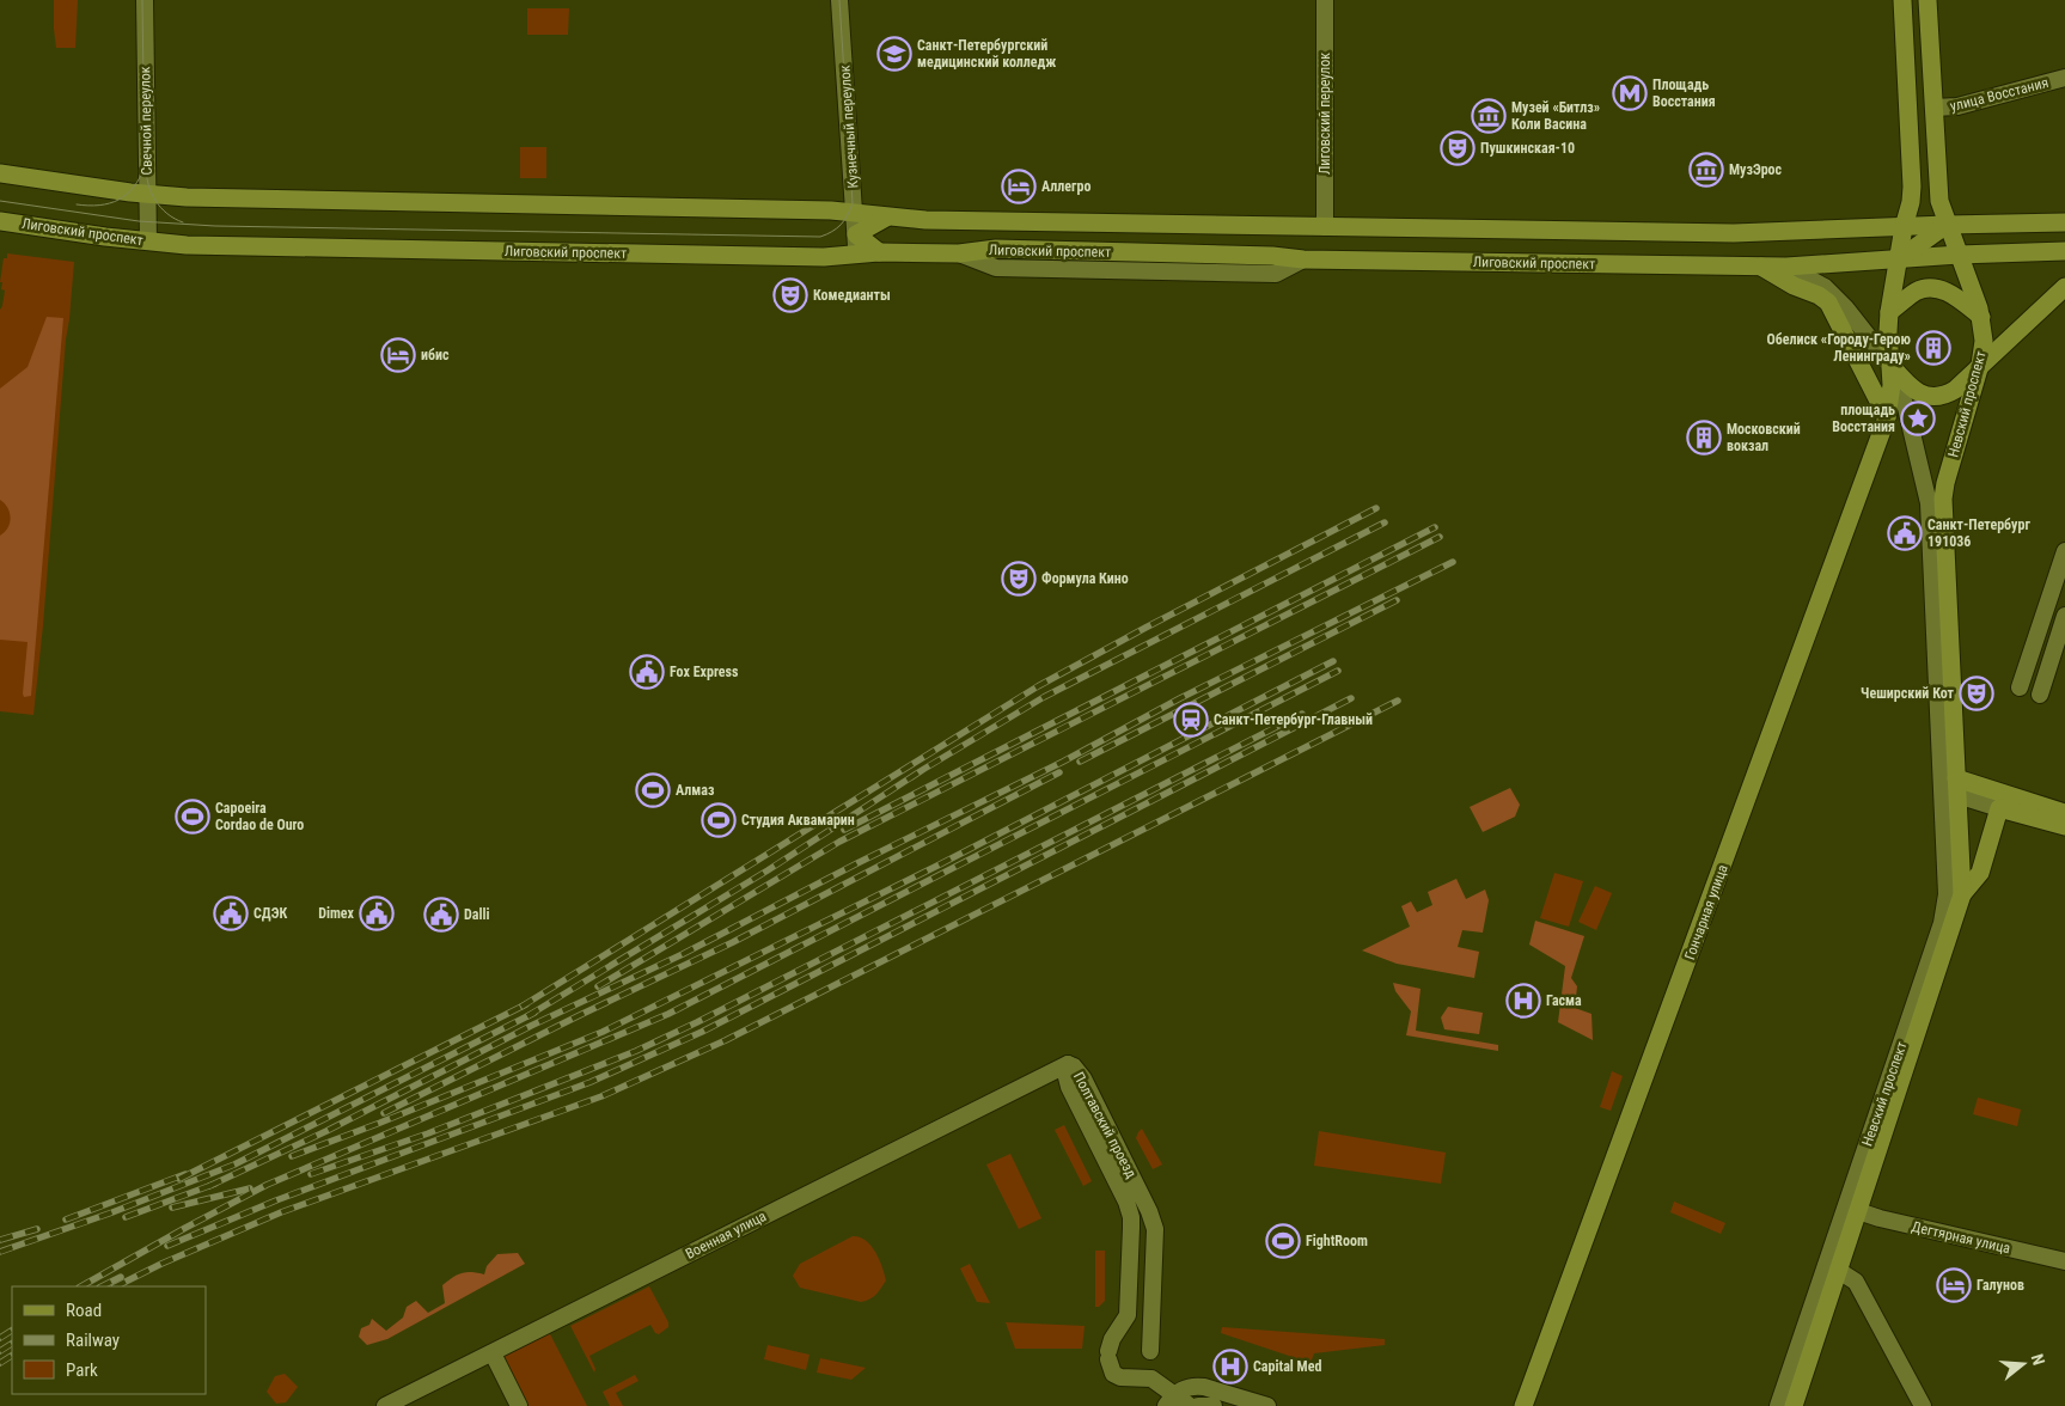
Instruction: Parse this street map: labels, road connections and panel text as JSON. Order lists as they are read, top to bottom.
{
  "streets": {
    "main road": ["Лиговский проспект", "Невский проспект", "Гончарная улица"],
    "street": [
      "улица Восстания",
      "Лиговский переулок",
      "Свечной переулок",
      "Кузнечный переулок",
      "Полтавский проезд",
      "Военная улица",
      "Дегтярная улица"
    ]
  },
  "crossings": [
    ["улица Восстания", "Невский проспект"],
    ["Лиговский переулок", "Лиговский проспект"],
    ["Свечной переулок", "Лиговский проспект"],
    ["Кузнечный переулок", "Лиговский проспект"],
    ["Лиговский проспект", "Невский проспект"],
    ["Невский проспект", "Дегтярная улица"],
    ["Полтавский проезд", "Военная улица"]
  ],
  "places": {
    "school or university": ["Санкт-Петербургский медицинский колледж"],
    "metro station": ["Площадь Восстания"],
    "museum": ["Музей «Битлз» Коли Васина", "МузЭрос"],
    "theatre": [
      "Пушкинская-10",
      "Комедианты",
      "Формула Кино",
      "Чеширский Кот"
    ],
    "hotel": ["Аллегро", "ибис", "Галунов"],
    "building": ["Обелиск «Городу-Герою Ленинграду»", "Московский вокзал"],
    "place": ["площадь Восстания"],
    "public building": [
      "Санкт-Петербург 191036",
      "Fox Express",
      "СДЭК",
      "Dimex",
      "Dalli"
    ],
    "station": ["Санкт-Петербург-Главный"],
    "sports": [
      "Алмаз",
      "Capoeira Cordao de Ouro",
      "Студия Аквамарин",
      "FightRoom"
    ],
    "hospital": ["Гасма", "Capital Med"]
  },
  "legend": ["Road", "Railway", "Park"],
  "north": "right"
}
